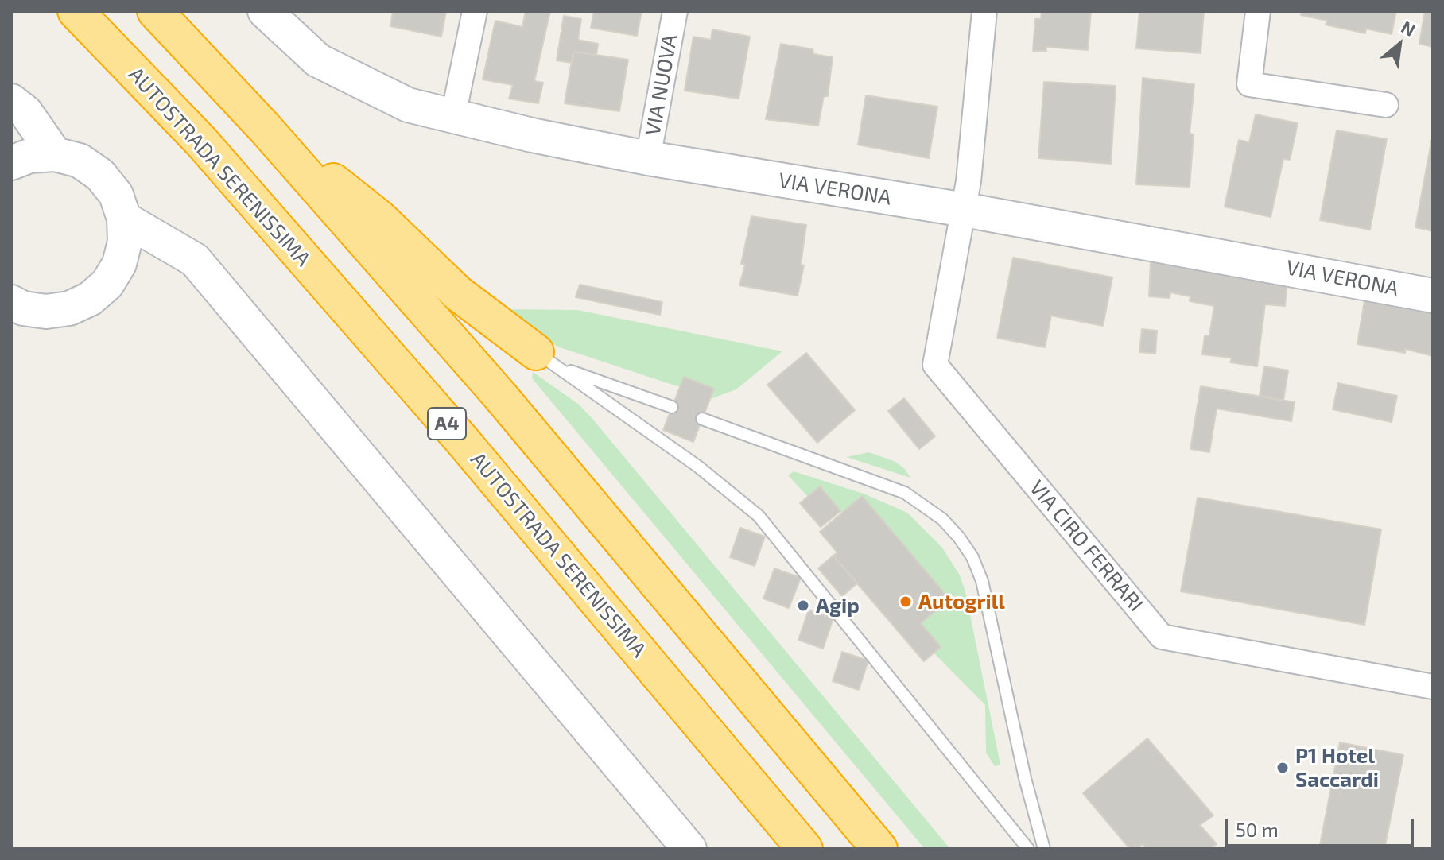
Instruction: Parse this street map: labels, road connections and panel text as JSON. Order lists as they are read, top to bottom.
{
  "streets": {
    "highway": ["AUTOSTRADA SERENISSIMA", "A4"],
    "street": ["VIA NUOVA", "VIA VERONA", "VIA CIRO FERRARI"]
  },
  "crossings": [
    ["VIA NUOVA", "VIA VERONA"],
    ["VIA VERONA", "VIA CIRO FERRARI"]
  ],
  "places": ["Autogrill", "Agip", "P1 Hotel Saccardi"],
  "scale_bar": "50 m",
  "north": "top right"
}
